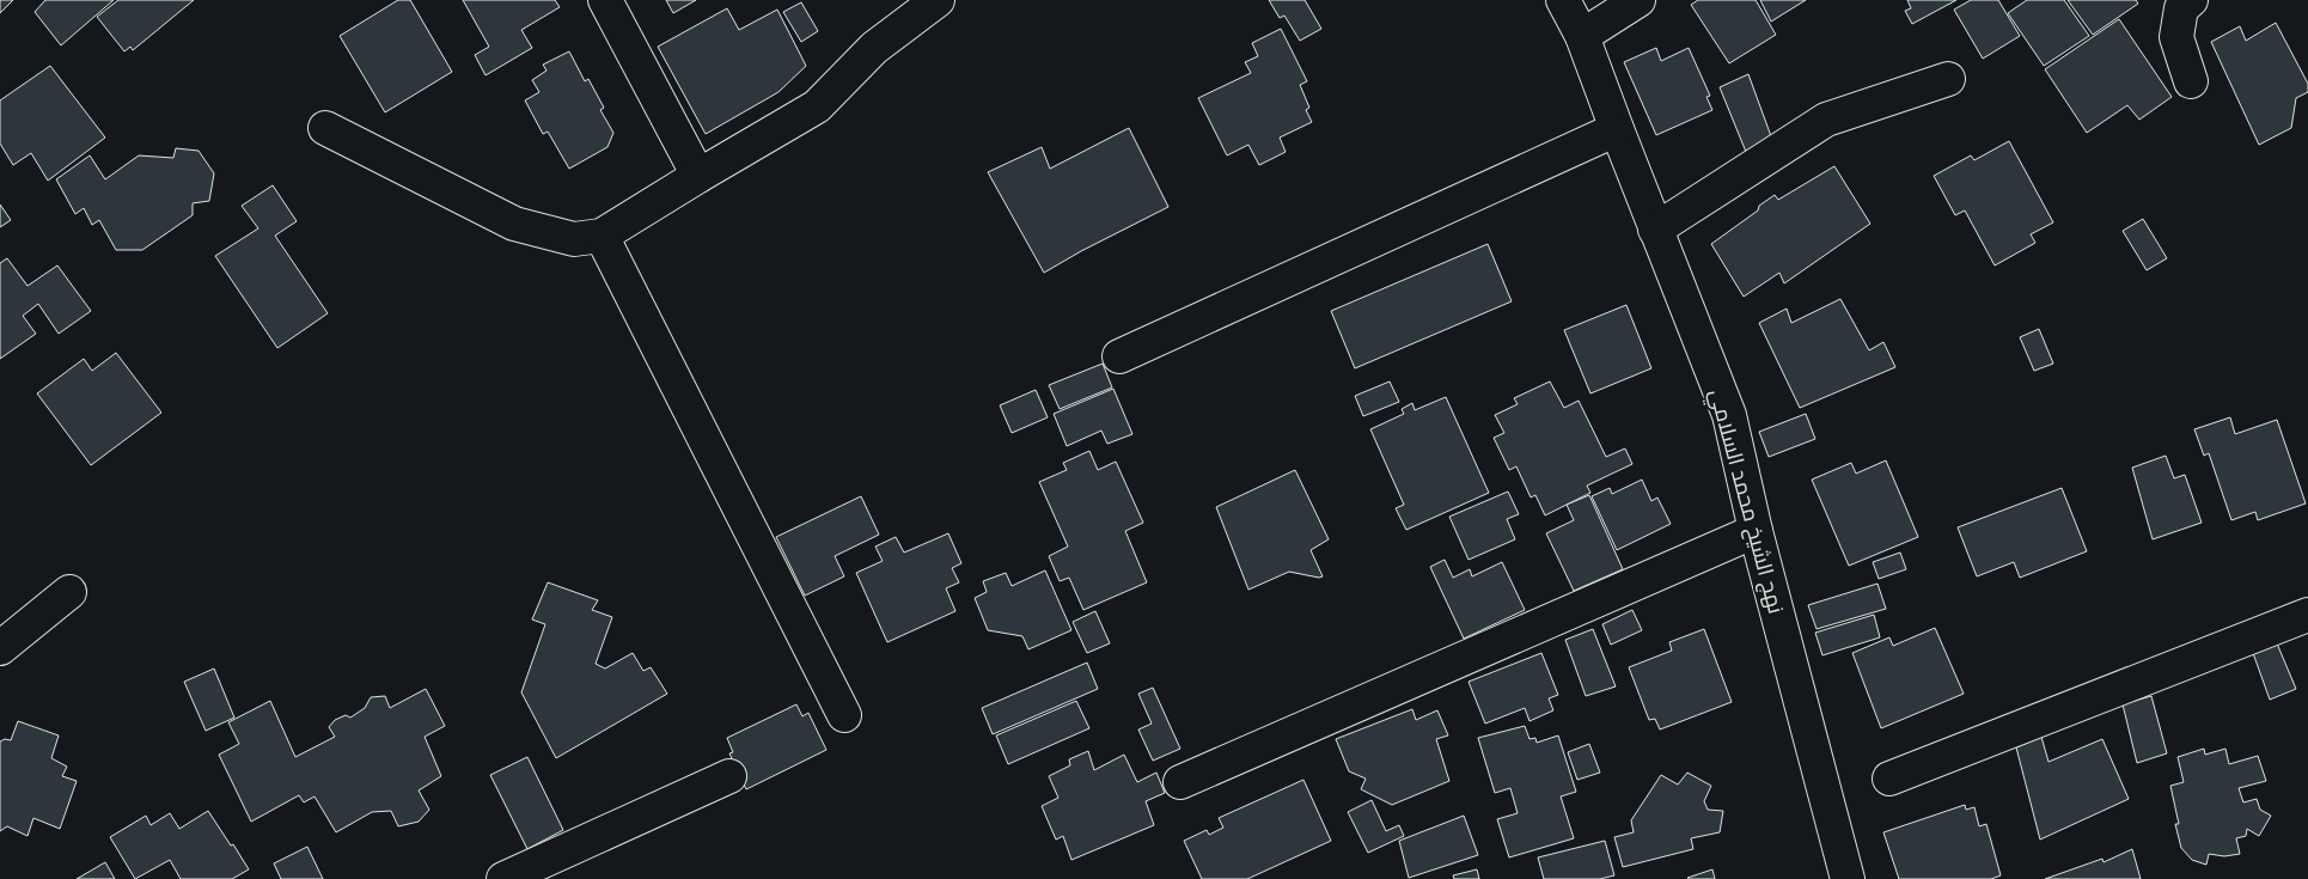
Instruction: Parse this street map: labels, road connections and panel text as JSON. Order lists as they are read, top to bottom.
{
  "streets": {
    "street": ["نهج الشيخ محمد السلامي"]
  }
}
